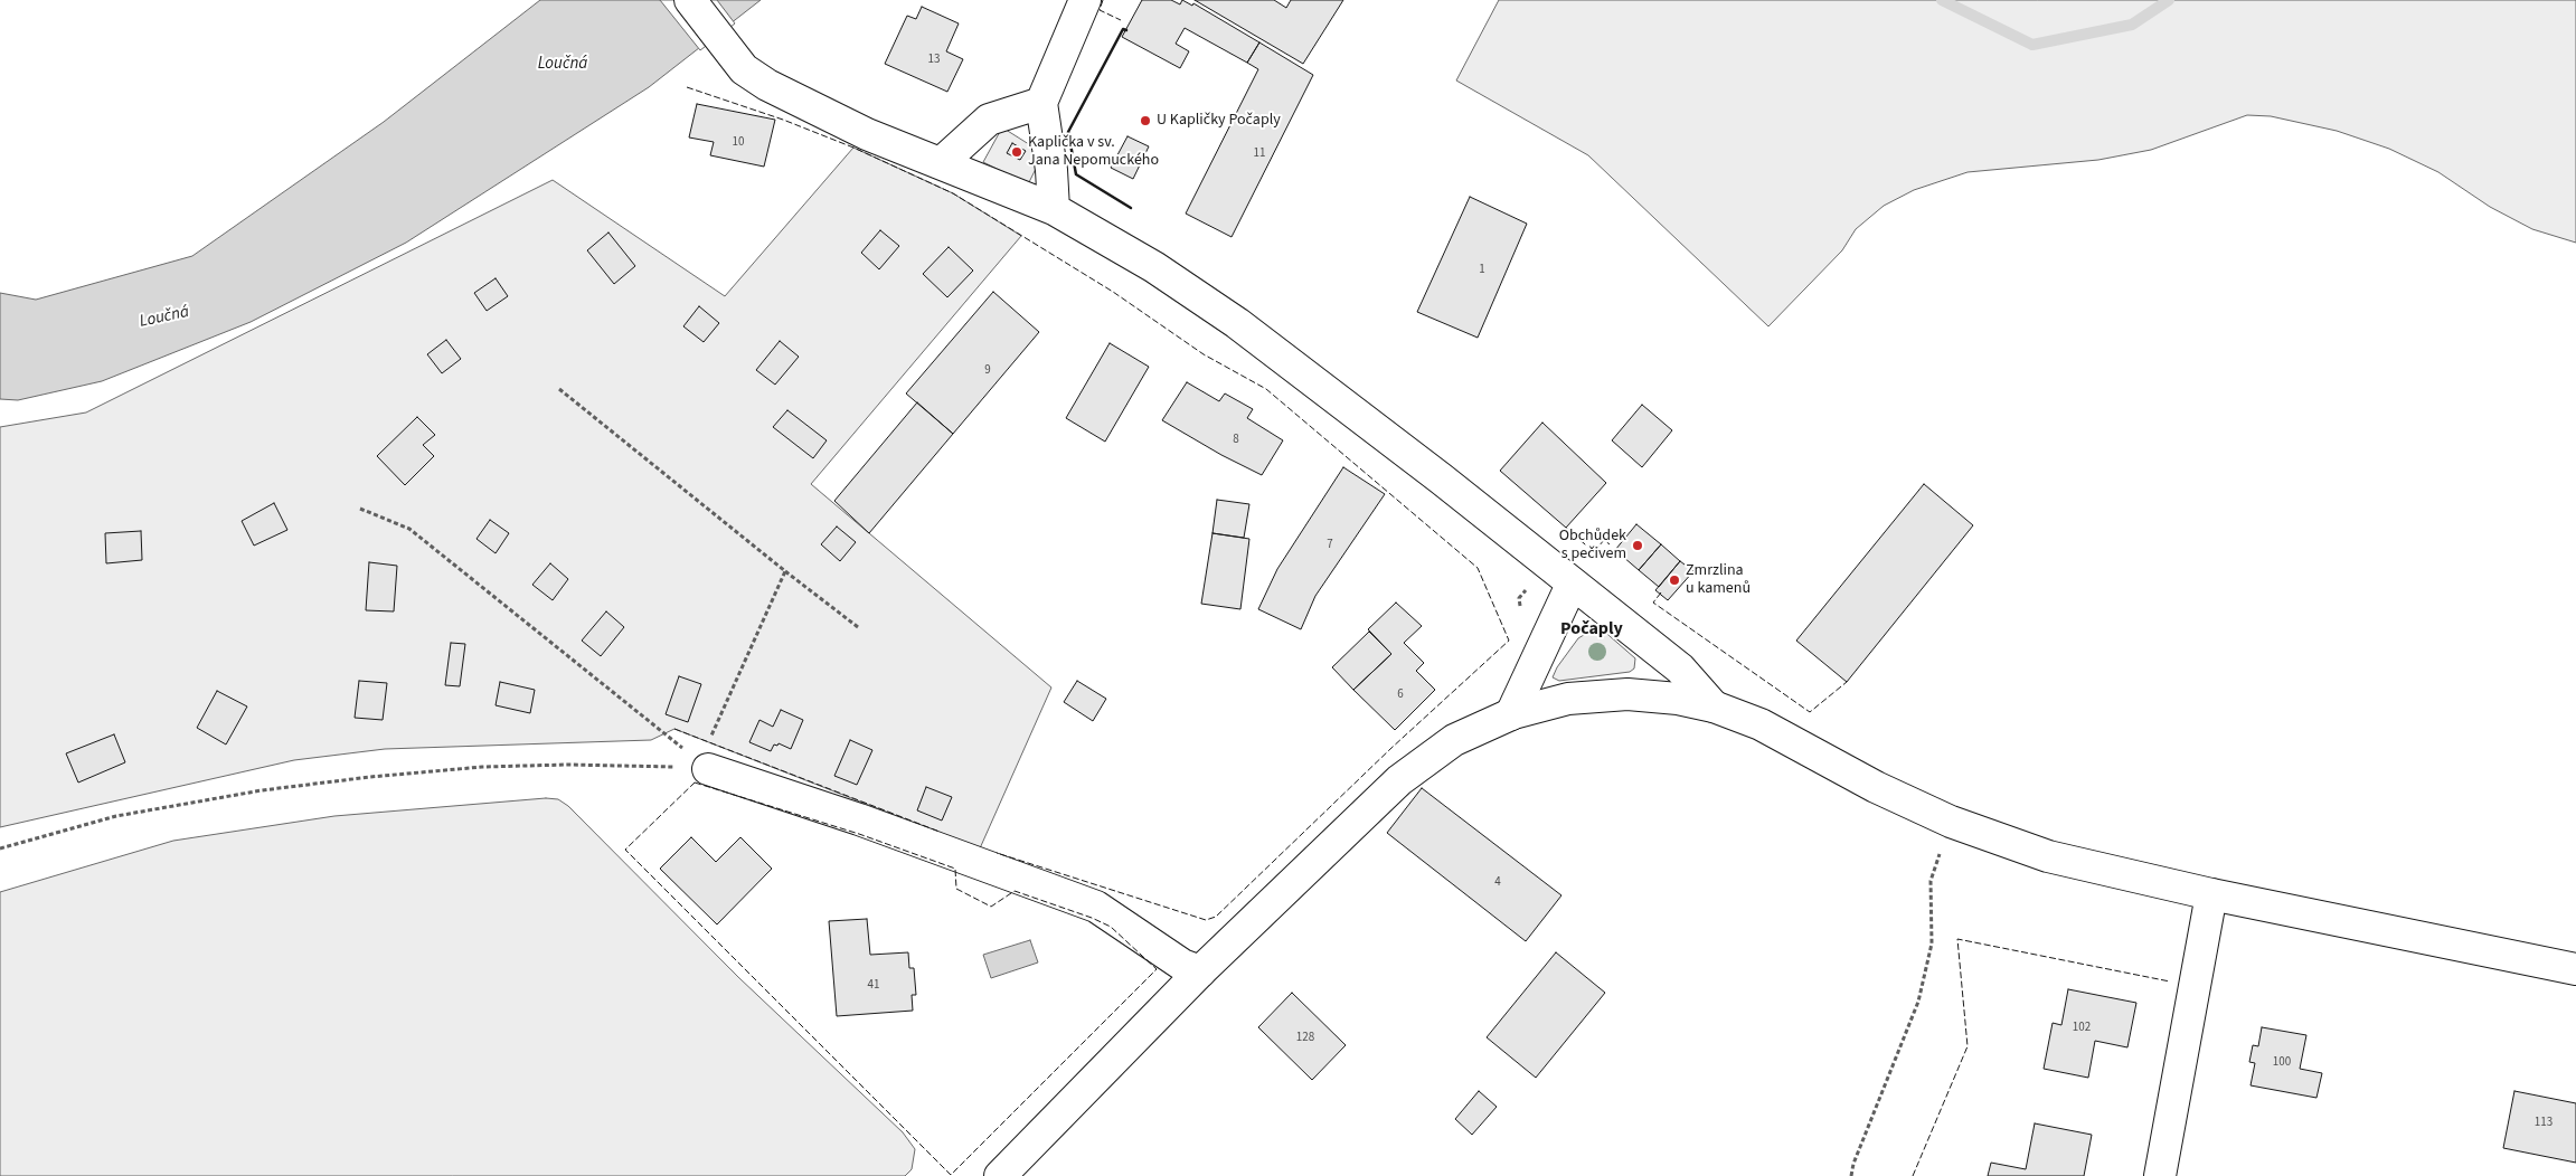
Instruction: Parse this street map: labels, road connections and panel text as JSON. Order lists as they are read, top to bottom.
{
  "districts": ["Počaply"],
  "water": ["Loučná"],
  "places": [
    "U Kapličky Počaply",
    "Kaplička v sv. Jana Nepomuckého",
    "Obchůdek s pečivem",
    "Zmrzlina u kamenů"
  ],
  "house_numbers": [
    "13",
    "10",
    "11",
    "1",
    "9",
    "8",
    "7",
    "6",
    "4",
    "41",
    "102",
    "128",
    "100",
    "113"
  ]
}
